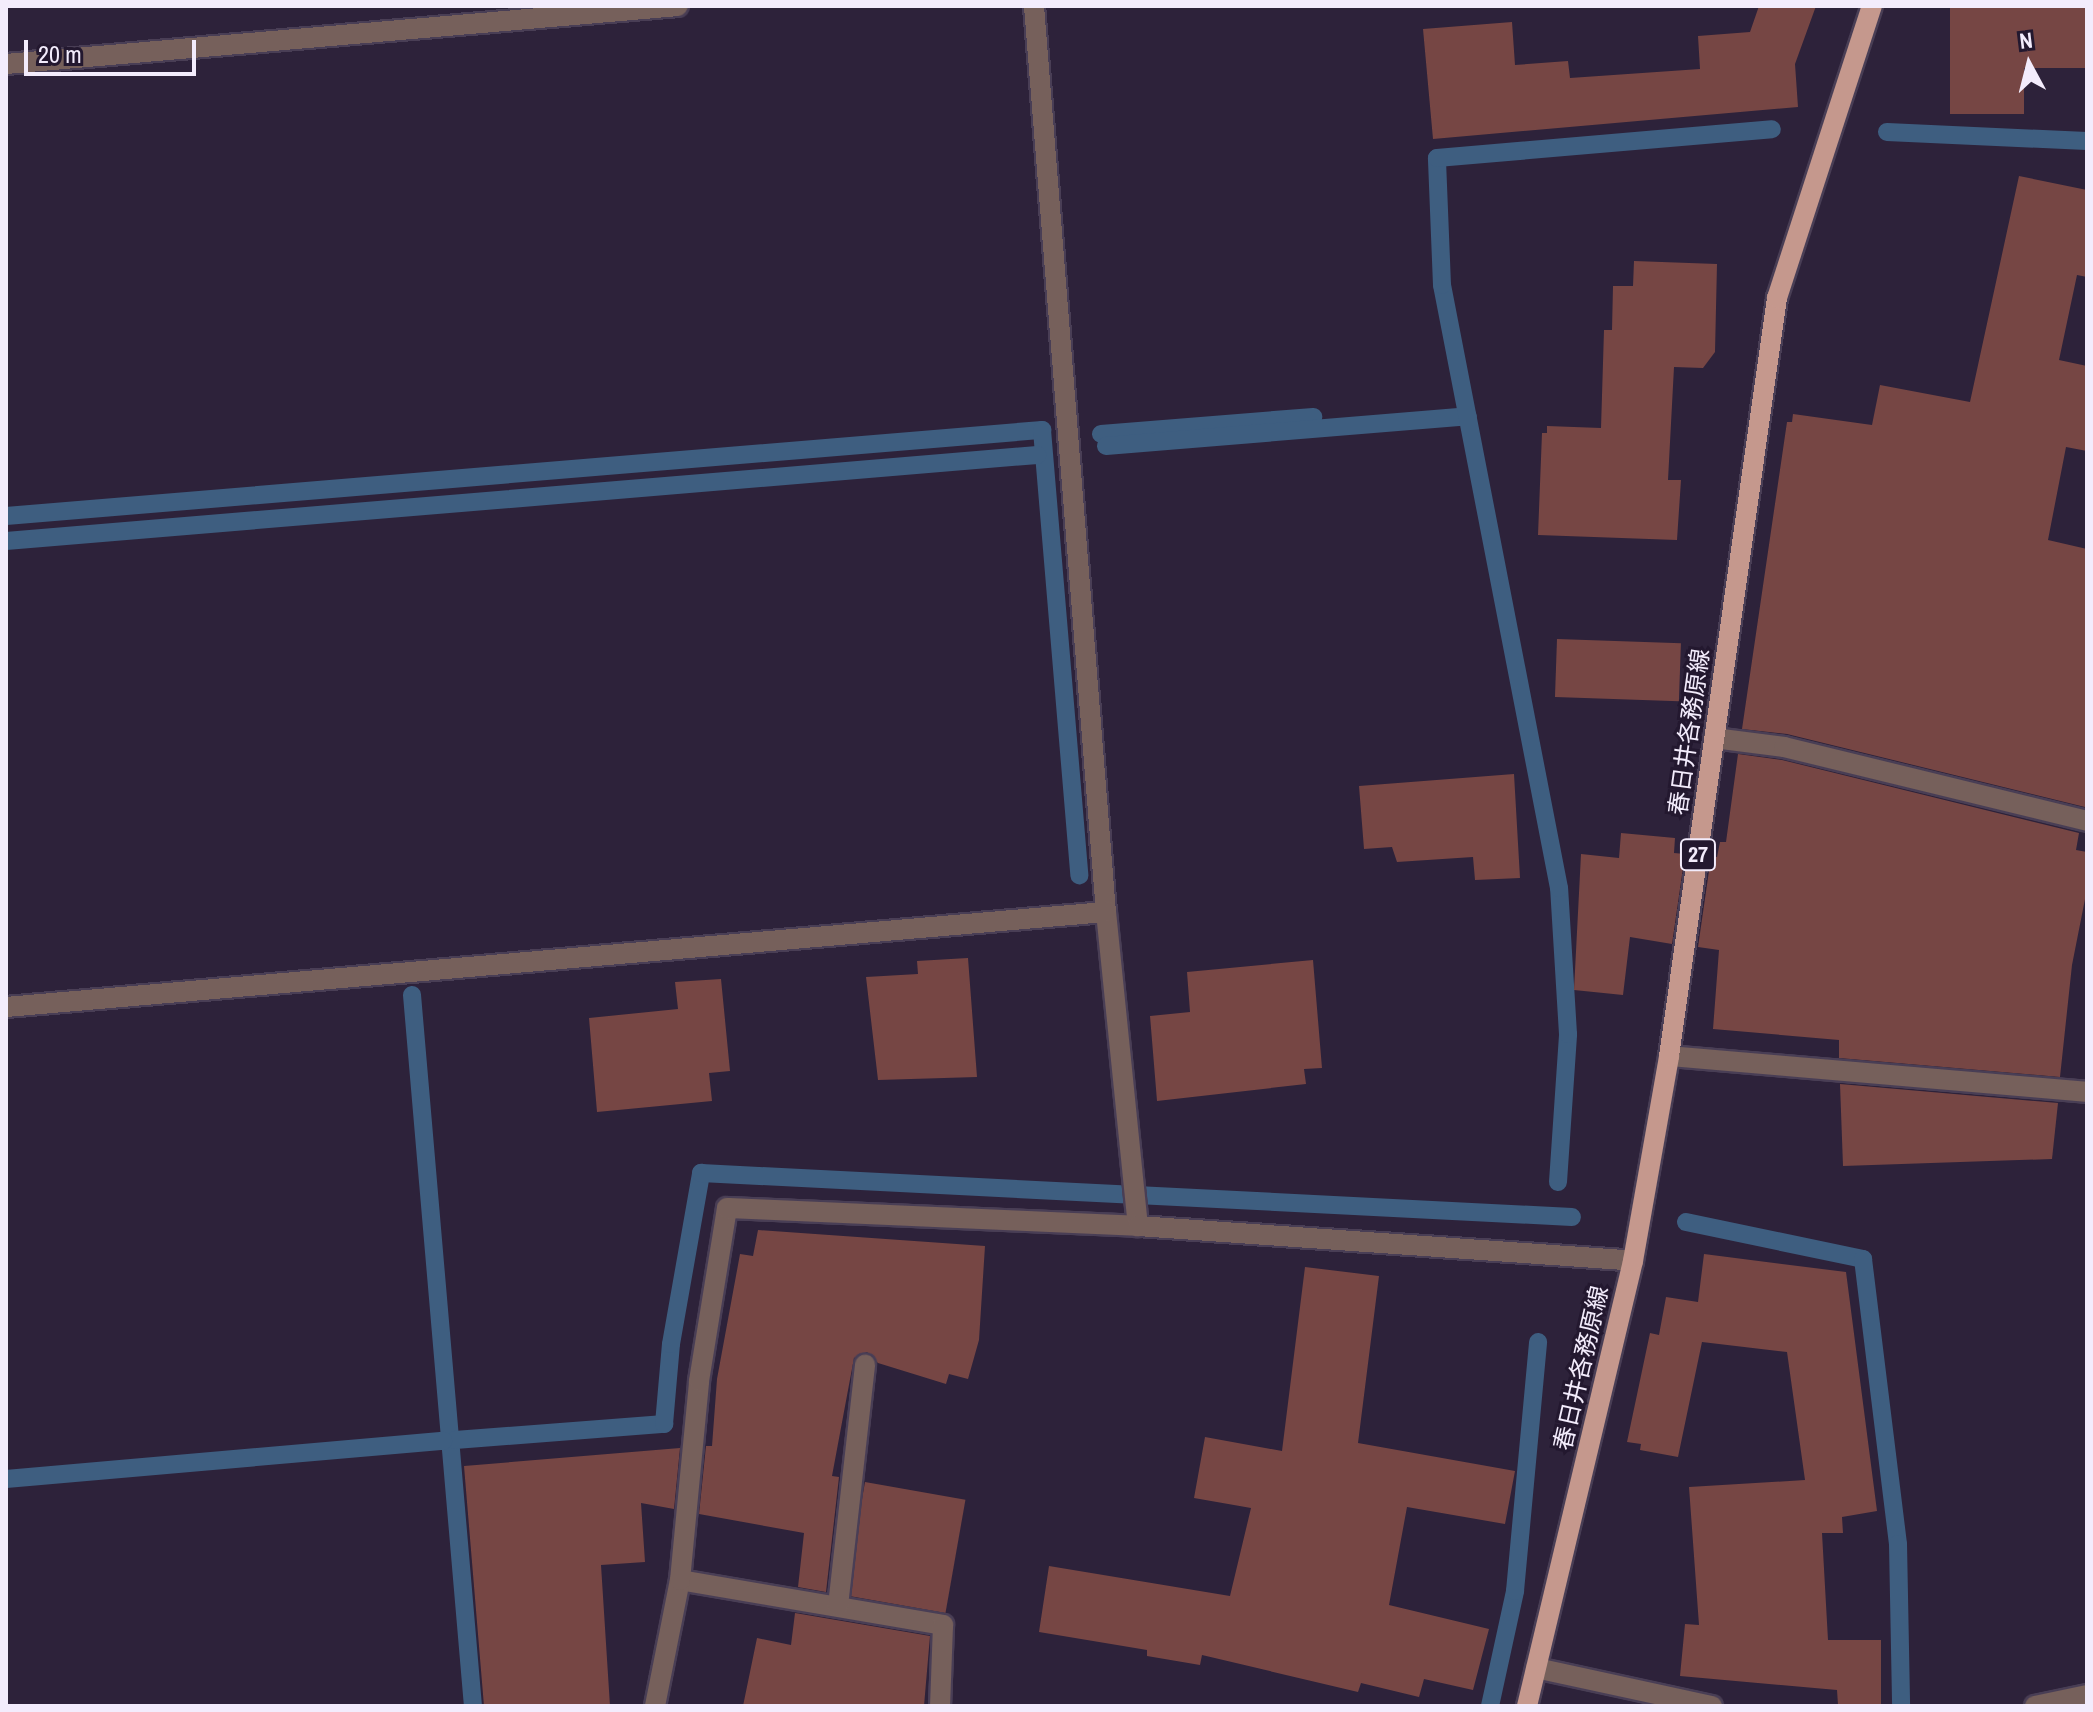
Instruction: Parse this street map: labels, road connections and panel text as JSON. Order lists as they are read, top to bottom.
{
  "streets": {
    "main road": ["春日井各務原線", "27"]
  },
  "scale_bar": "20 m",
  "north": "top"
}
